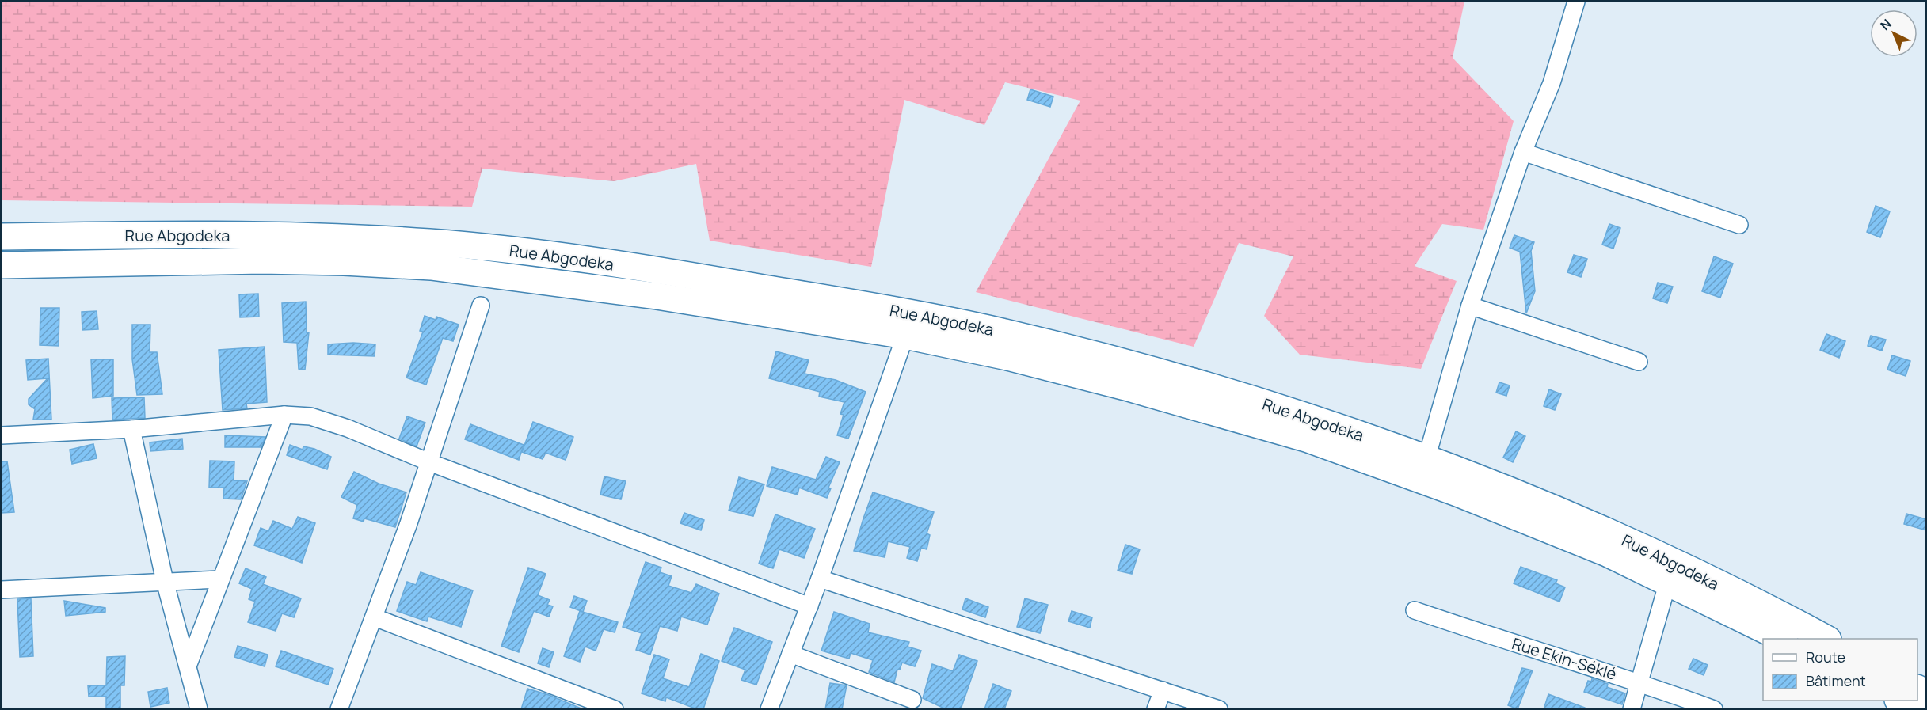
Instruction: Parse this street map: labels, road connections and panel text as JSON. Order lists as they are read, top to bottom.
{
  "streets": {
    "main road": ["Rue Abgodeka"],
    "street": ["Rue Ekin-Séklé"]
  },
  "legend": ["Route", "Bâtiment"],
  "north": "top left"
}
